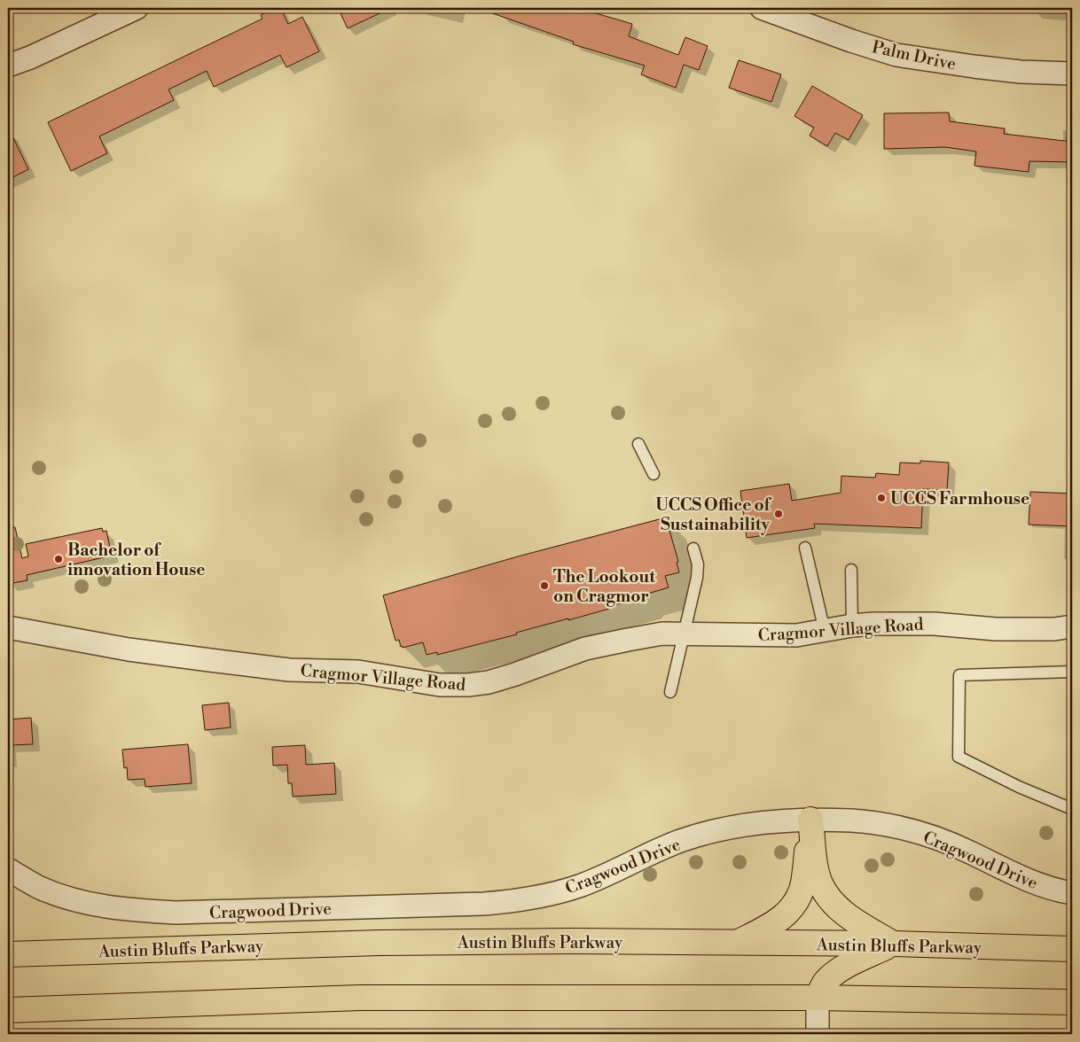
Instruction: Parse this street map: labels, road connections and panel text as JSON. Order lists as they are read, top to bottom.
{
  "streets": {
    "main road": ["Austin Bluffs Parkway"],
    "street": ["Palm Drive", "Cragmor Village Road", "Cragwood Drive"]
  },
  "places": [
    "UCCS Farmhouse",
    "UCCS Office of Sustainability",
    "Bachelor of innovation House",
    "The Lookout on Cragmor"
  ]
}
